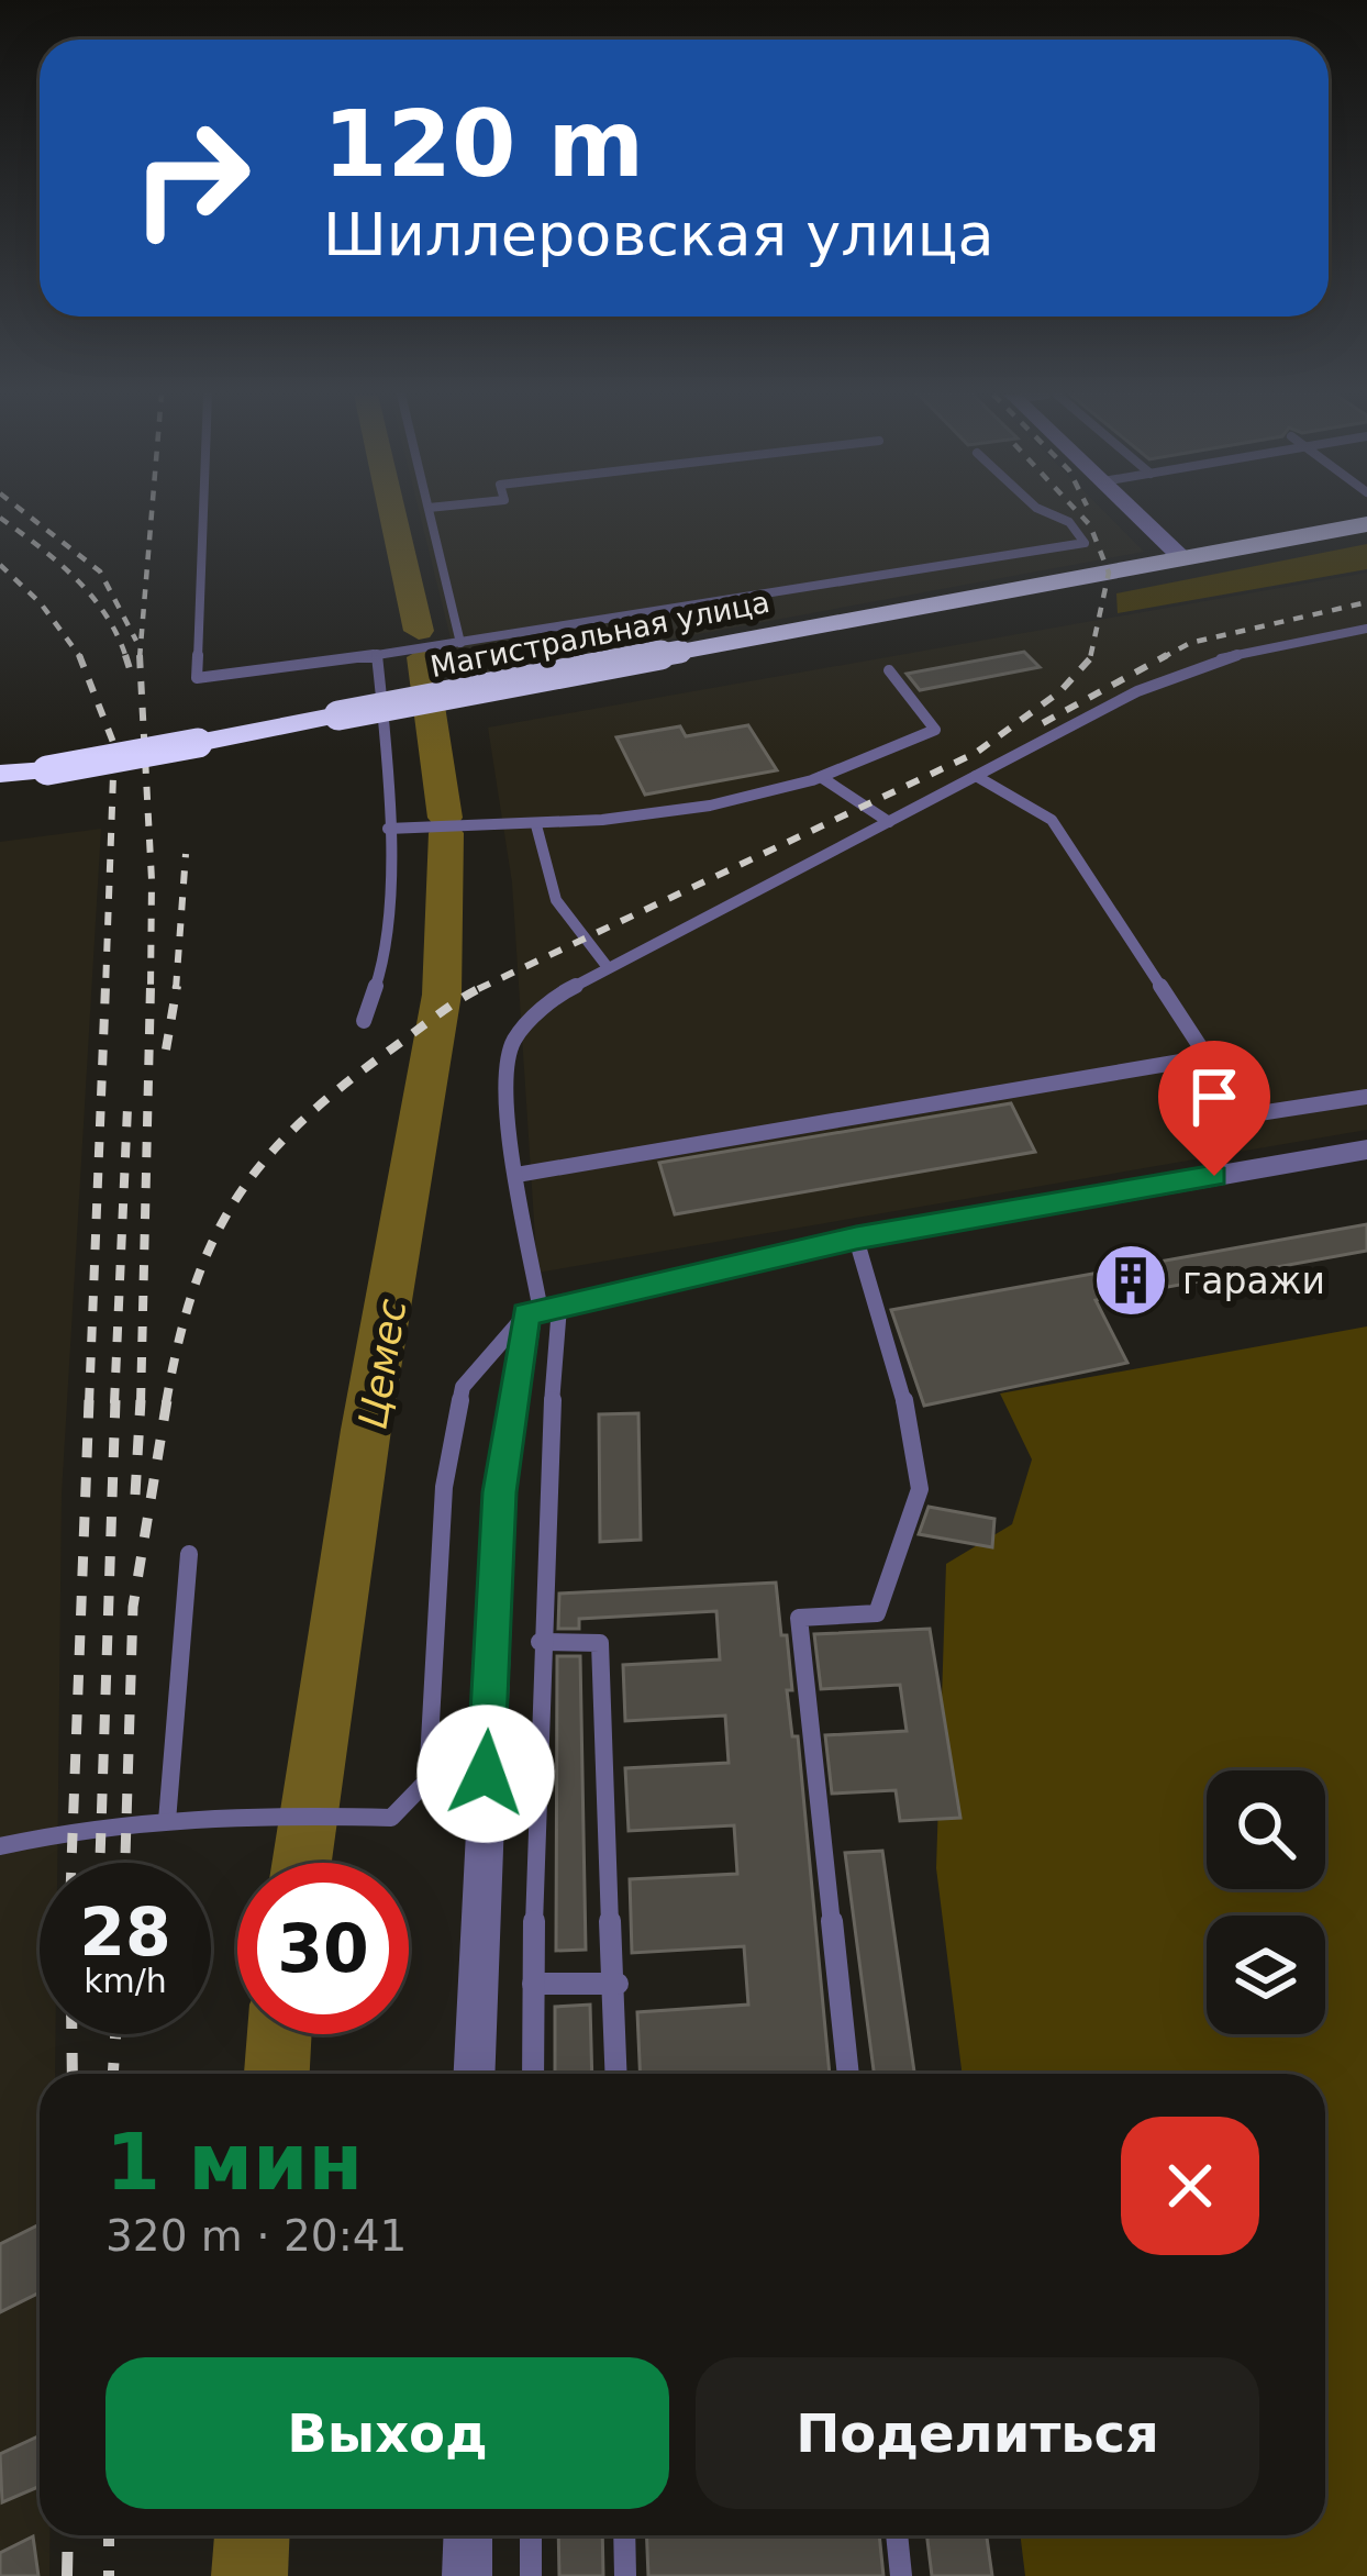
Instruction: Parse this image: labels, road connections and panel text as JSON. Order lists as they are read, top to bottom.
{
  "streets": {
    "highway": ["Магистральная улица"]
  },
  "water": ["Цемес"],
  "places": {
    "building": ["гаражи"]
  },
  "page": {
    "turn": ["120 m", "Шиллеровская улица"],
    "speed": "28 km/h",
    "limit": "30",
    "heading": ["1 мин", "320 m · 20:41"],
    "buttons": ["Выход", "Поделиться"]
  }
}
